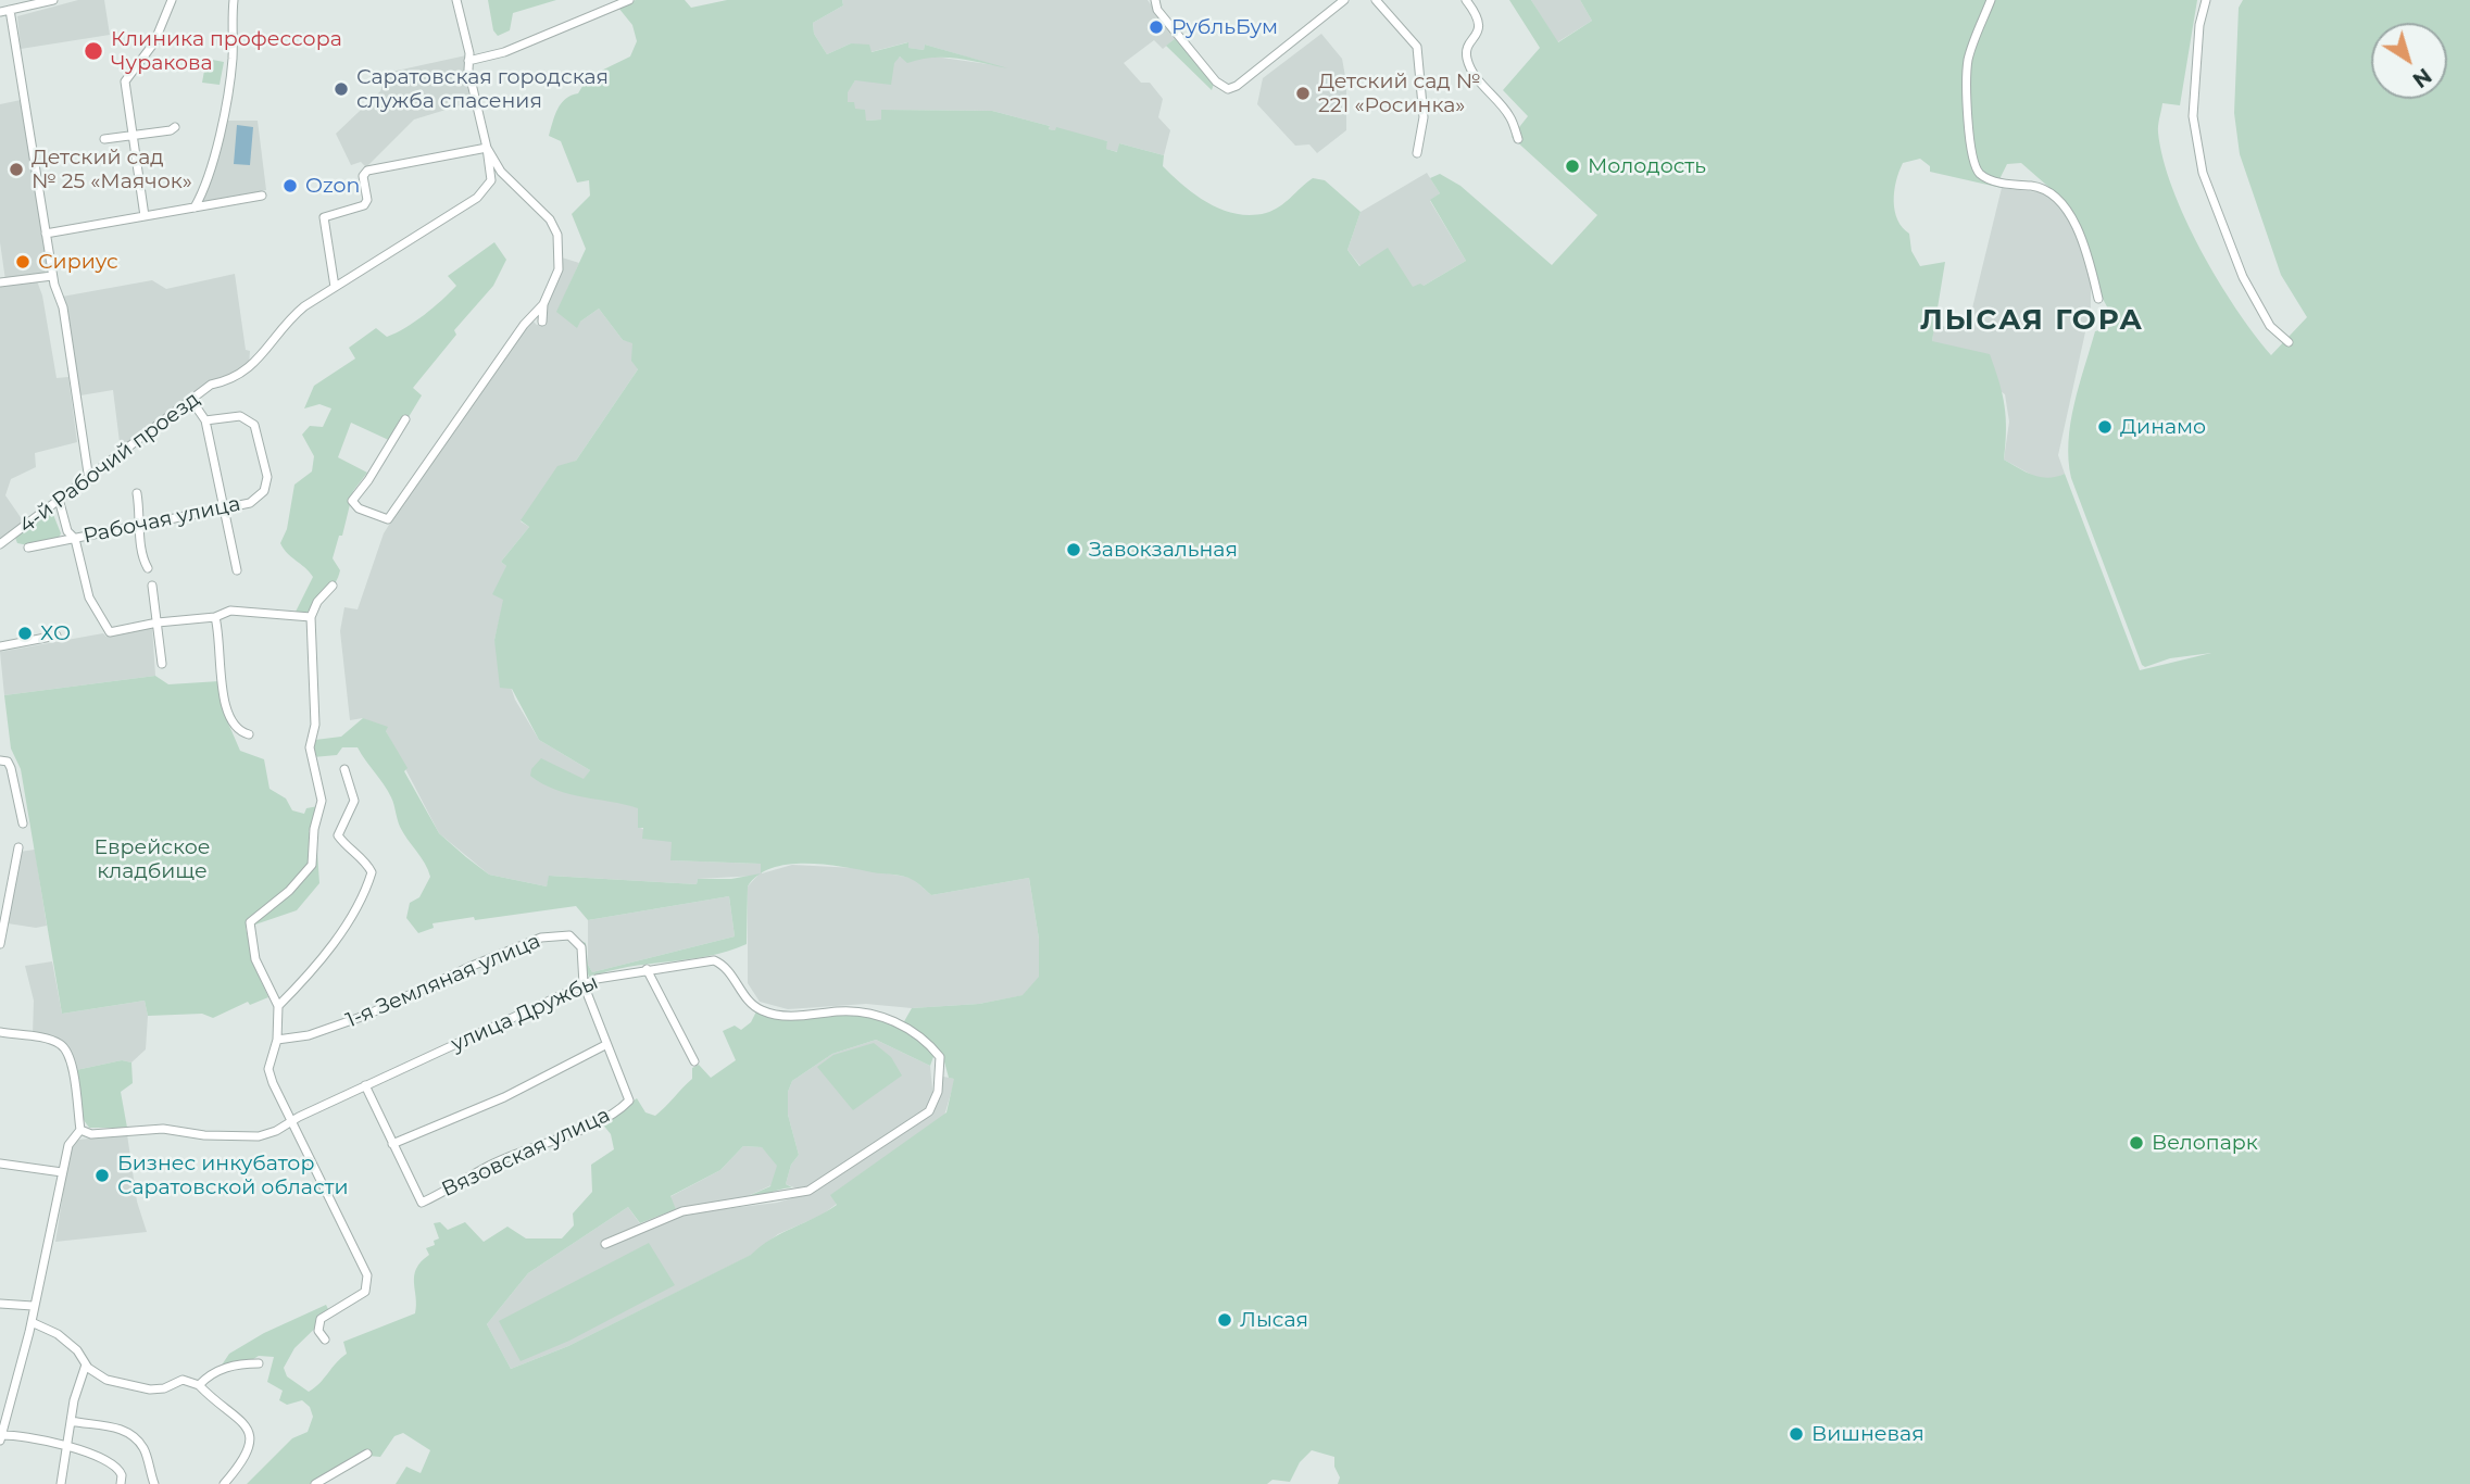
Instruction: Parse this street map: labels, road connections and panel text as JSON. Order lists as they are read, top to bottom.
{
  "streets": {
    "street": [
      "4-й Рабочий проезд",
      "Рабочая улица",
      "1-я Земляная улица",
      "улица Дружбы",
      "Вязовская улица"
    ]
  },
  "crossings": [
    ["1-я Земляная улица", "улица Дружбы"],
    ["1-я Земляная улица", "Вязовская улица"]
  ],
  "districts": ["ЛЫСАЯ ГОРА"],
  "parks": ["Еврейское кладбище"],
  "places": [
    "РубльБум",
    "Клиника профессора Чуракова",
    "Саратовская городская служба спасения",
    "Детский сад № 221 «Росинка»",
    "Молодость",
    "Детский сад № 25 «Маячок»",
    "Ozon",
    "Сириус",
    "Динамо",
    "Завокзальная",
    "ХО",
    "Велопарк",
    "Бизнес инкубатор Саратовской области",
    "Лысая",
    "Вишневая"
  ],
  "north": "bottom right"
}
